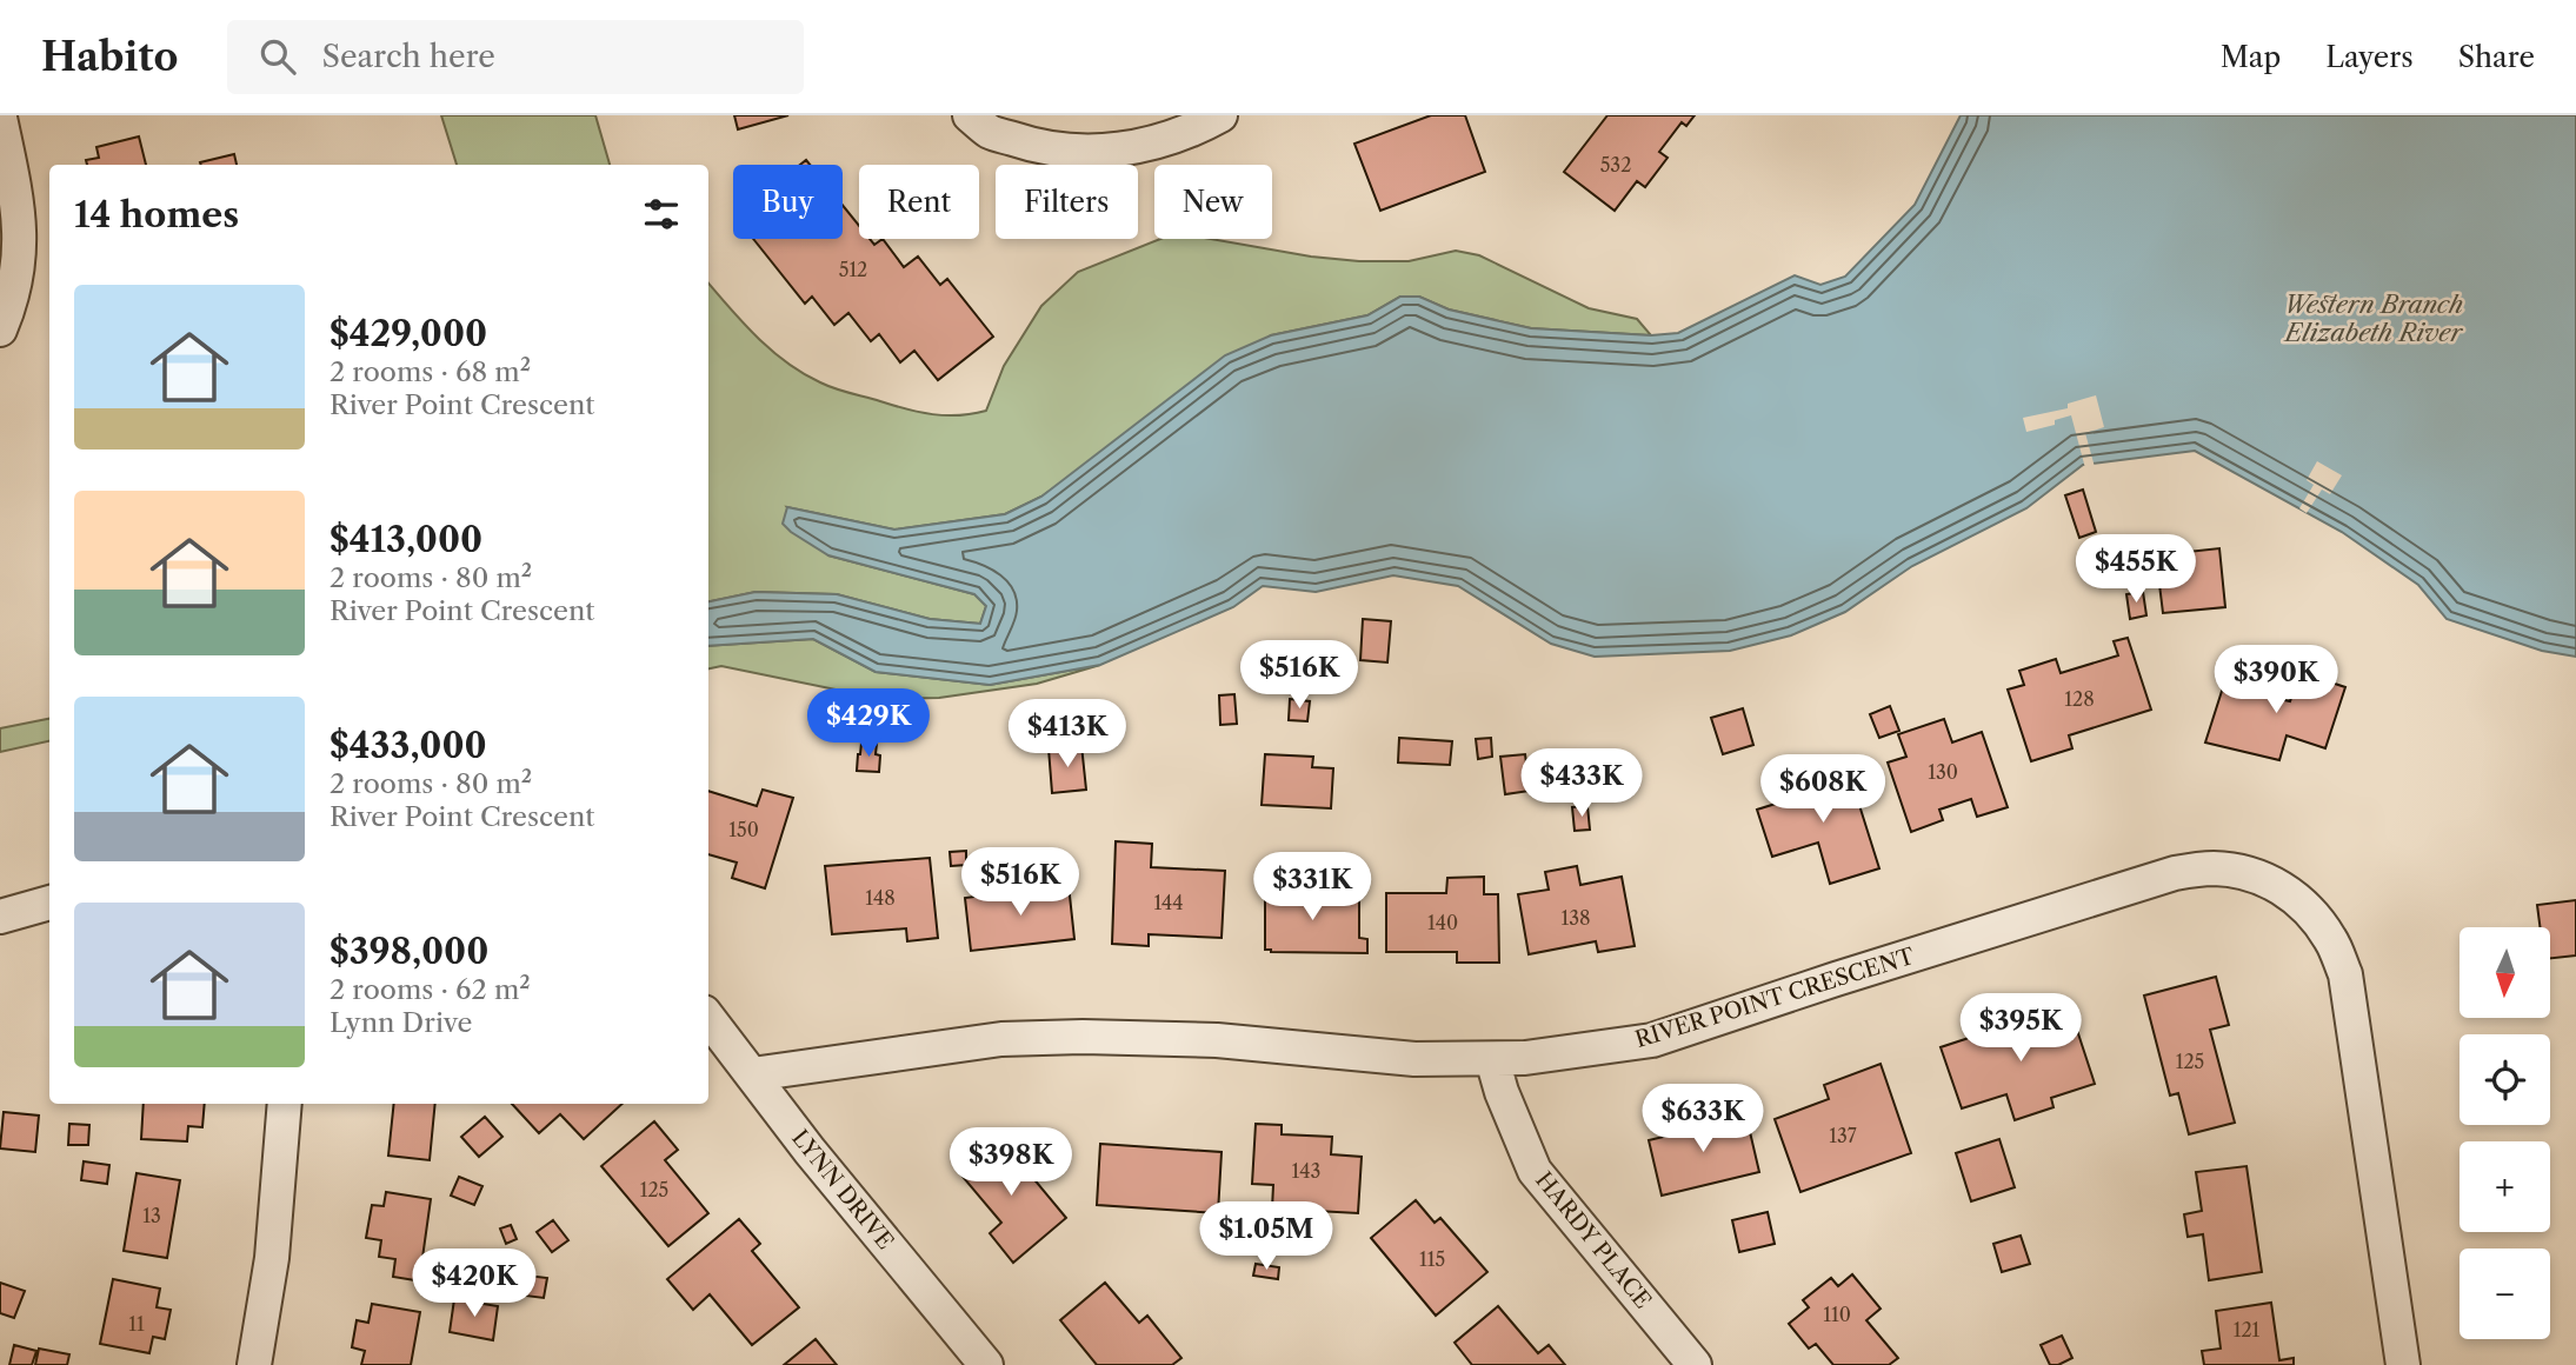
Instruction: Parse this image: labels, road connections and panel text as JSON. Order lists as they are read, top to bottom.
{
  "streets": {
    "street": ["RIVER POINT CRESCENT", "LYNN DRIVE", "HARDY PLACE"]
  },
  "crossings": [
    ["RIVER POINT CRESCENT", "LYNN DRIVE"],
    ["RIVER POINT CRESCENT", "HARDY PLACE"]
  ],
  "water": ["Western Branch Elizabeth River"],
  "house_numbers": [
    "532",
    "512",
    "128",
    "130",
    "150",
    "148",
    "144",
    "138",
    "140",
    "125",
    "137",
    "143",
    "125",
    "13",
    "115",
    "110",
    "11",
    "121"
  ],
  "north": "bottom",
  "page": {
    "header": "Habito",
    "search": "Search here",
    "nav": ["Map", "Layers", "Share"],
    "chip": [
      "Buy",
      "Rent",
      "Filters",
      "New"
    ],
    "heading": "14 homes",
    "list": [
      {
        "name": "$429,000",
        "note": "2 rooms · 68 m² · River Point Crescent"
      },
      {
        "name": "$413,000",
        "note": "2 rooms · 80 m² · River Point Crescent"
      },
      {
        "name": "$433,000",
        "note": "2 rooms · 80 m² · River Point Crescent"
      },
      {
        "name": "$398,000",
        "note": "2 rooms · 62 m² · Lynn Drive"
      }
    ],
    "price": [
      "$455K",
      "$516K",
      "$390K",
      "$429K",
      "$413K",
      "$433K",
      "$608K",
      "$516K",
      "$331K",
      "$395K",
      "$633K",
      "$398K",
      "$1.05M",
      "$420K"
    ],
    "map_buttons": ["+", "−"]
  }
}
